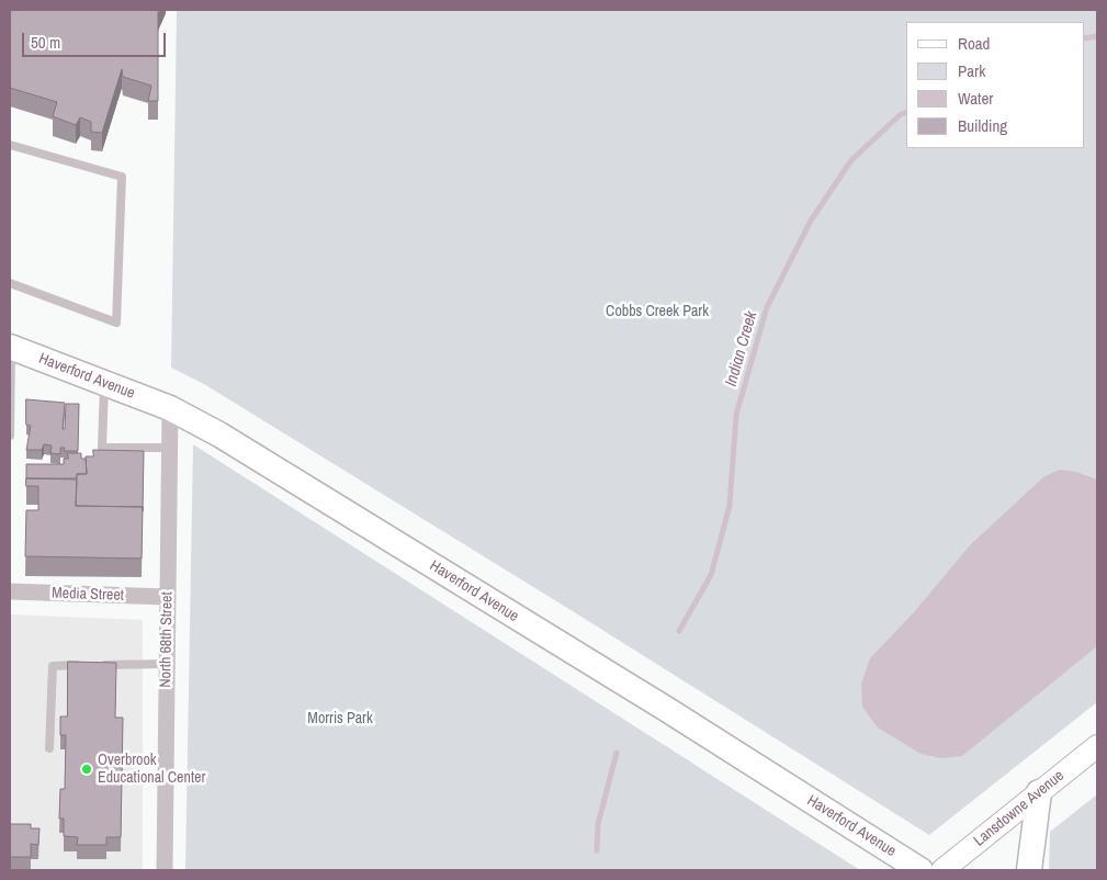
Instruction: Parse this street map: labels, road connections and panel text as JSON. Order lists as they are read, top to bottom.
{
  "streets": {
    "main road": ["Haverford Avenue", "Lansdowne Avenue"],
    "street": ["Media Street", "North 68th Street"]
  },
  "crossings": [
    ["Haverford Avenue", "North 68th Street"],
    ["Media Street", "North 68th Street"]
  ],
  "water": ["Indian Creek"],
  "parks": ["Cobbs Creek Park", "Morris Park"],
  "places": ["Overbrook Educational Center"],
  "legend": [
    "Road",
    "Park",
    "Water",
    "Building"
  ],
  "scale_bar": "50 m"
}
